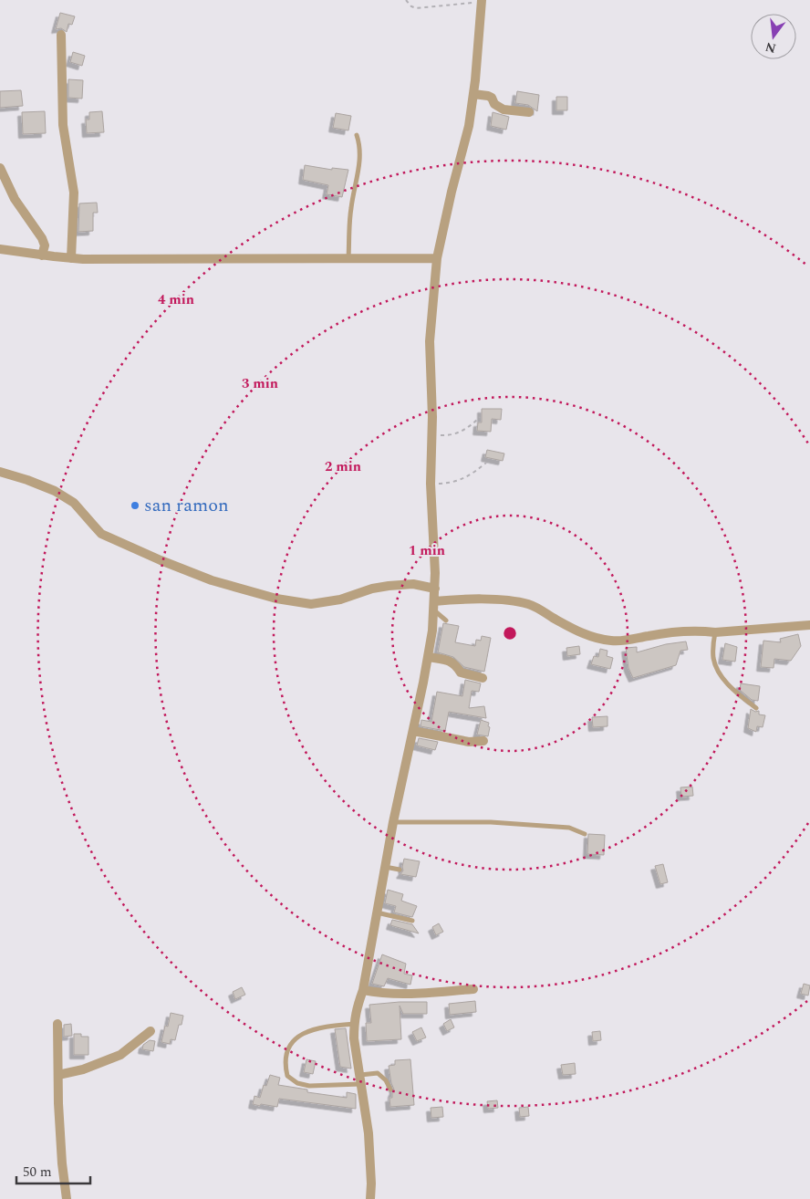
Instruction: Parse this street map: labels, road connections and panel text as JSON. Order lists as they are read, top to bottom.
{
  "places": ["san ramon"],
  "scale_bar": "50 m",
  "north": "bottom",
  "rings": [
    "4 min",
    "3 min",
    "2 min",
    "1 min"
  ]
}
